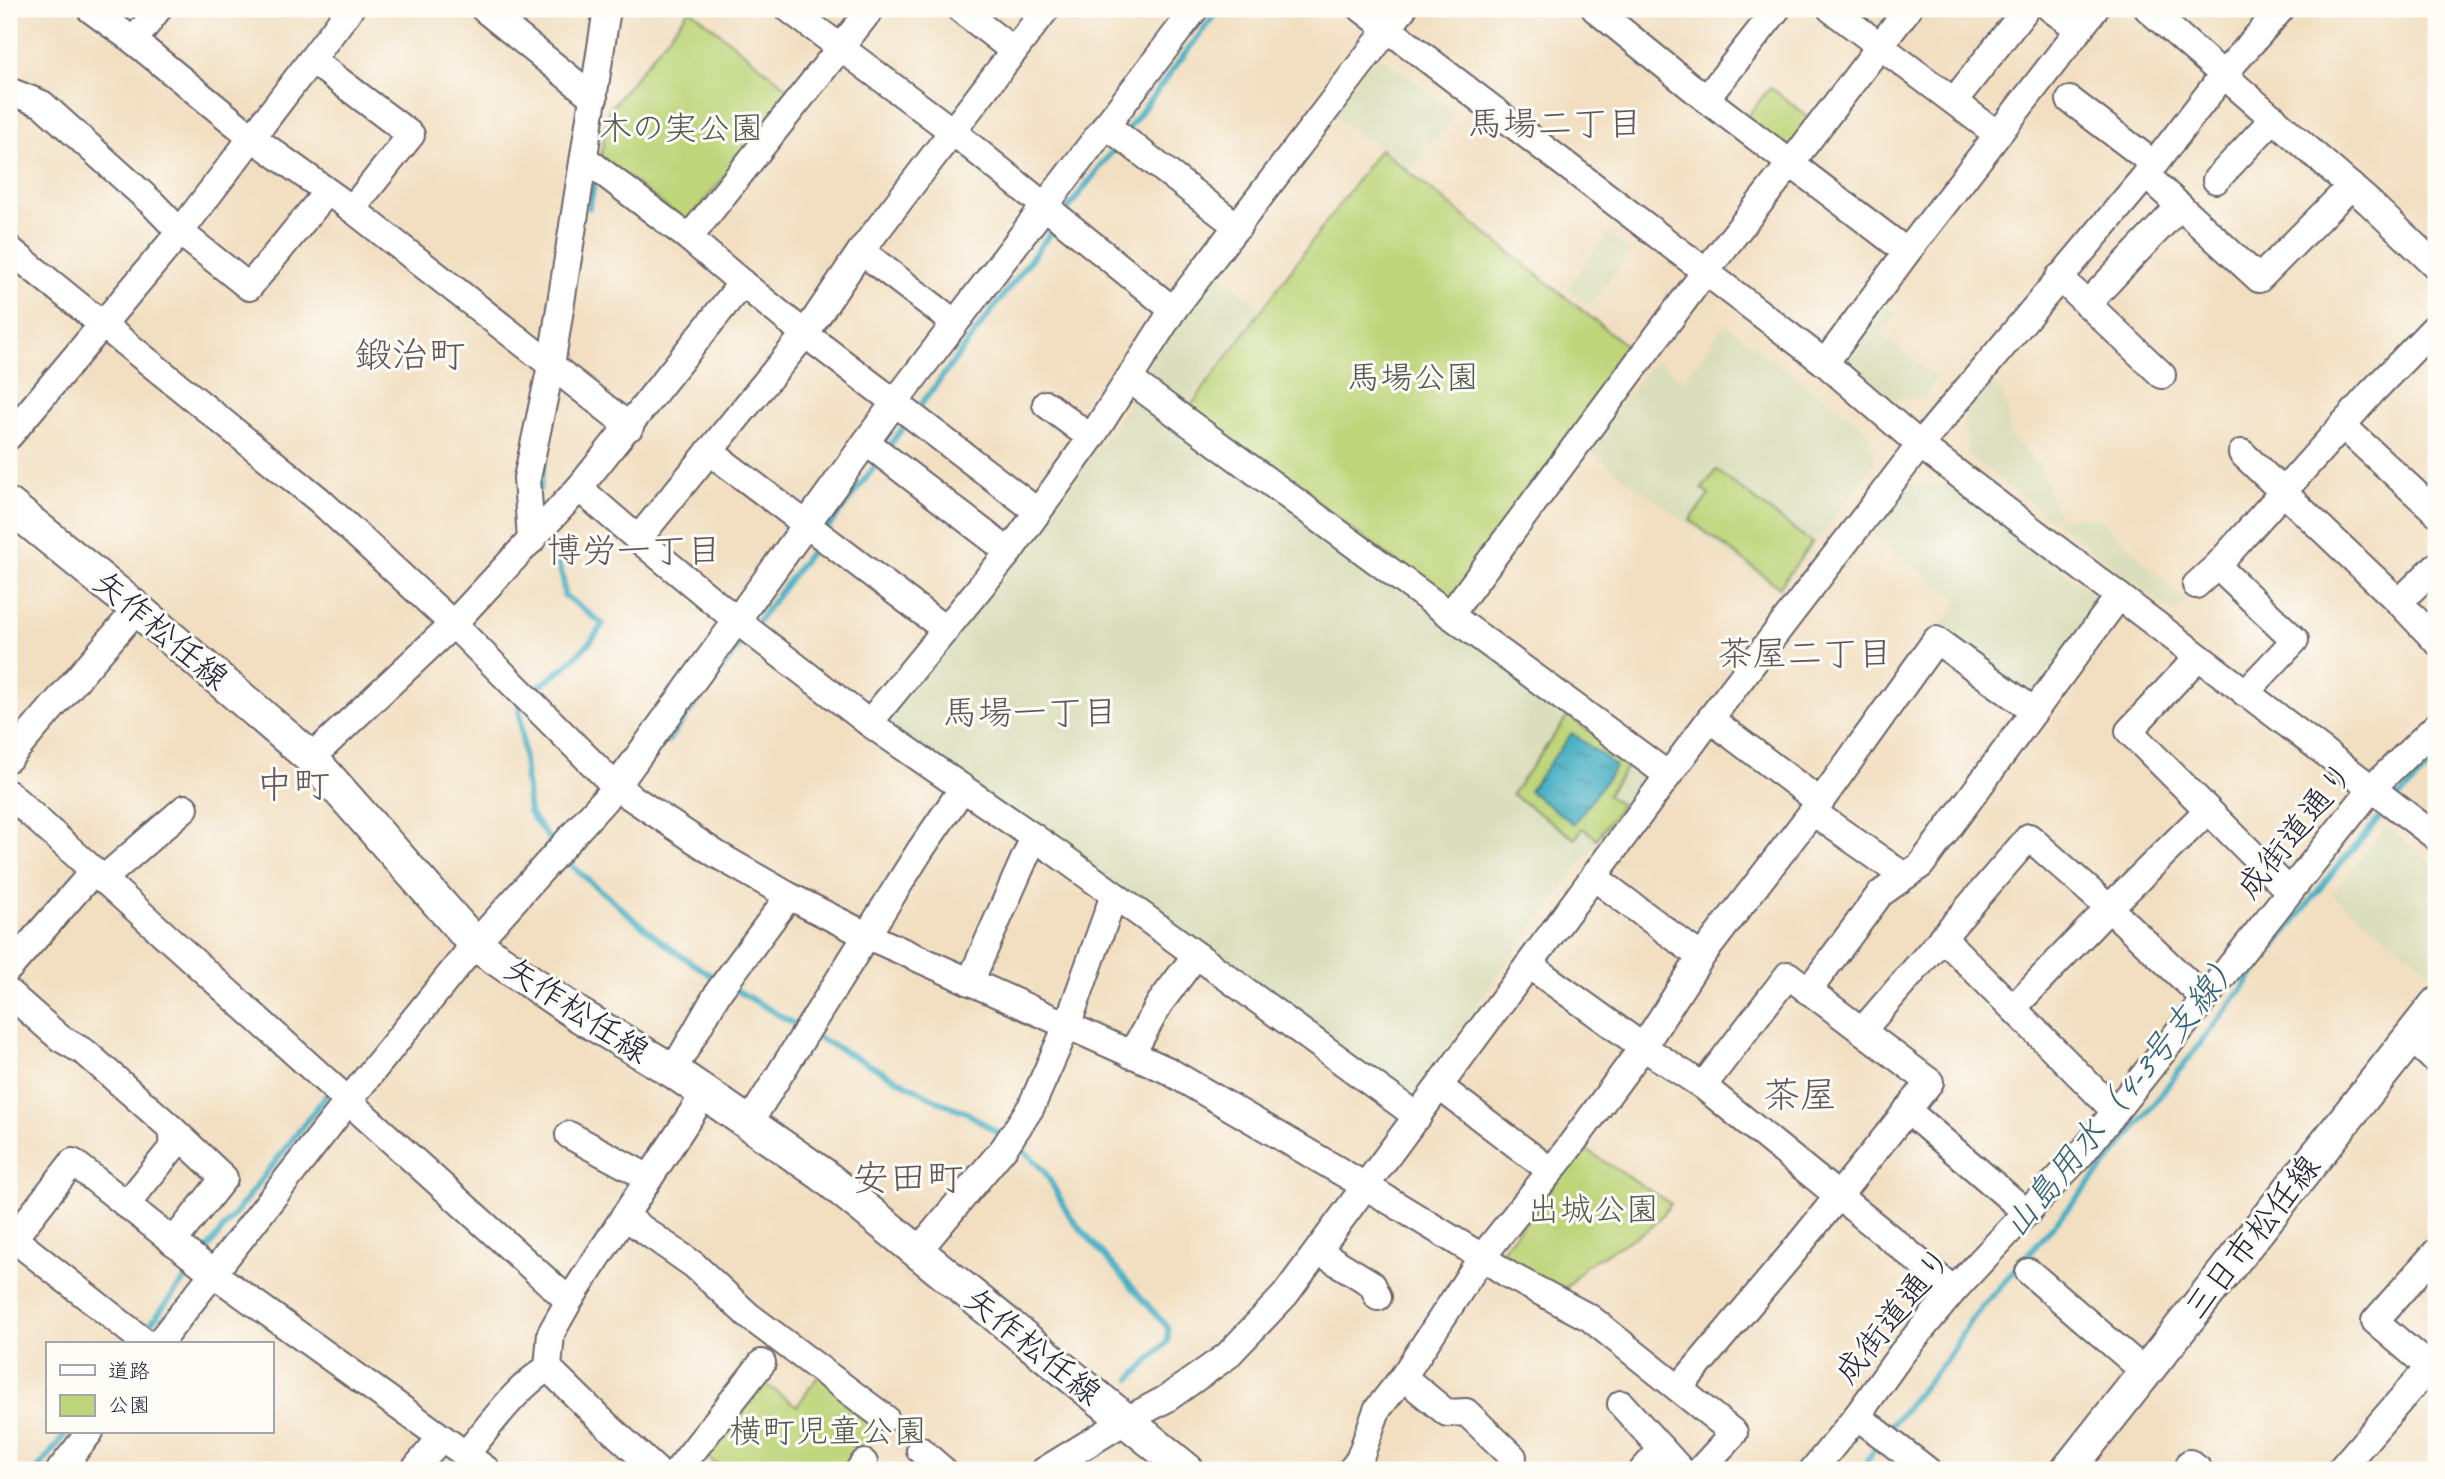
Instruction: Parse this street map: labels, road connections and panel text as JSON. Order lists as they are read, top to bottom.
{
  "streets": {
    "main road": ["矢作松任線", "三日市松任線"],
    "street": ["成街道通り"]
  },
  "districts": [
    "馬場二丁目",
    "鍛治町",
    "博労一丁目",
    "茶屋二丁目",
    "馬場一丁目",
    "中町",
    "茶屋",
    "安田町"
  ],
  "water": ["山島用水（4-3号支線）"],
  "parks": [
    "木の実公園",
    "馬場公園",
    "出城公園",
    "横町児童公園"
  ],
  "legend": ["道路", "公園"]
}
